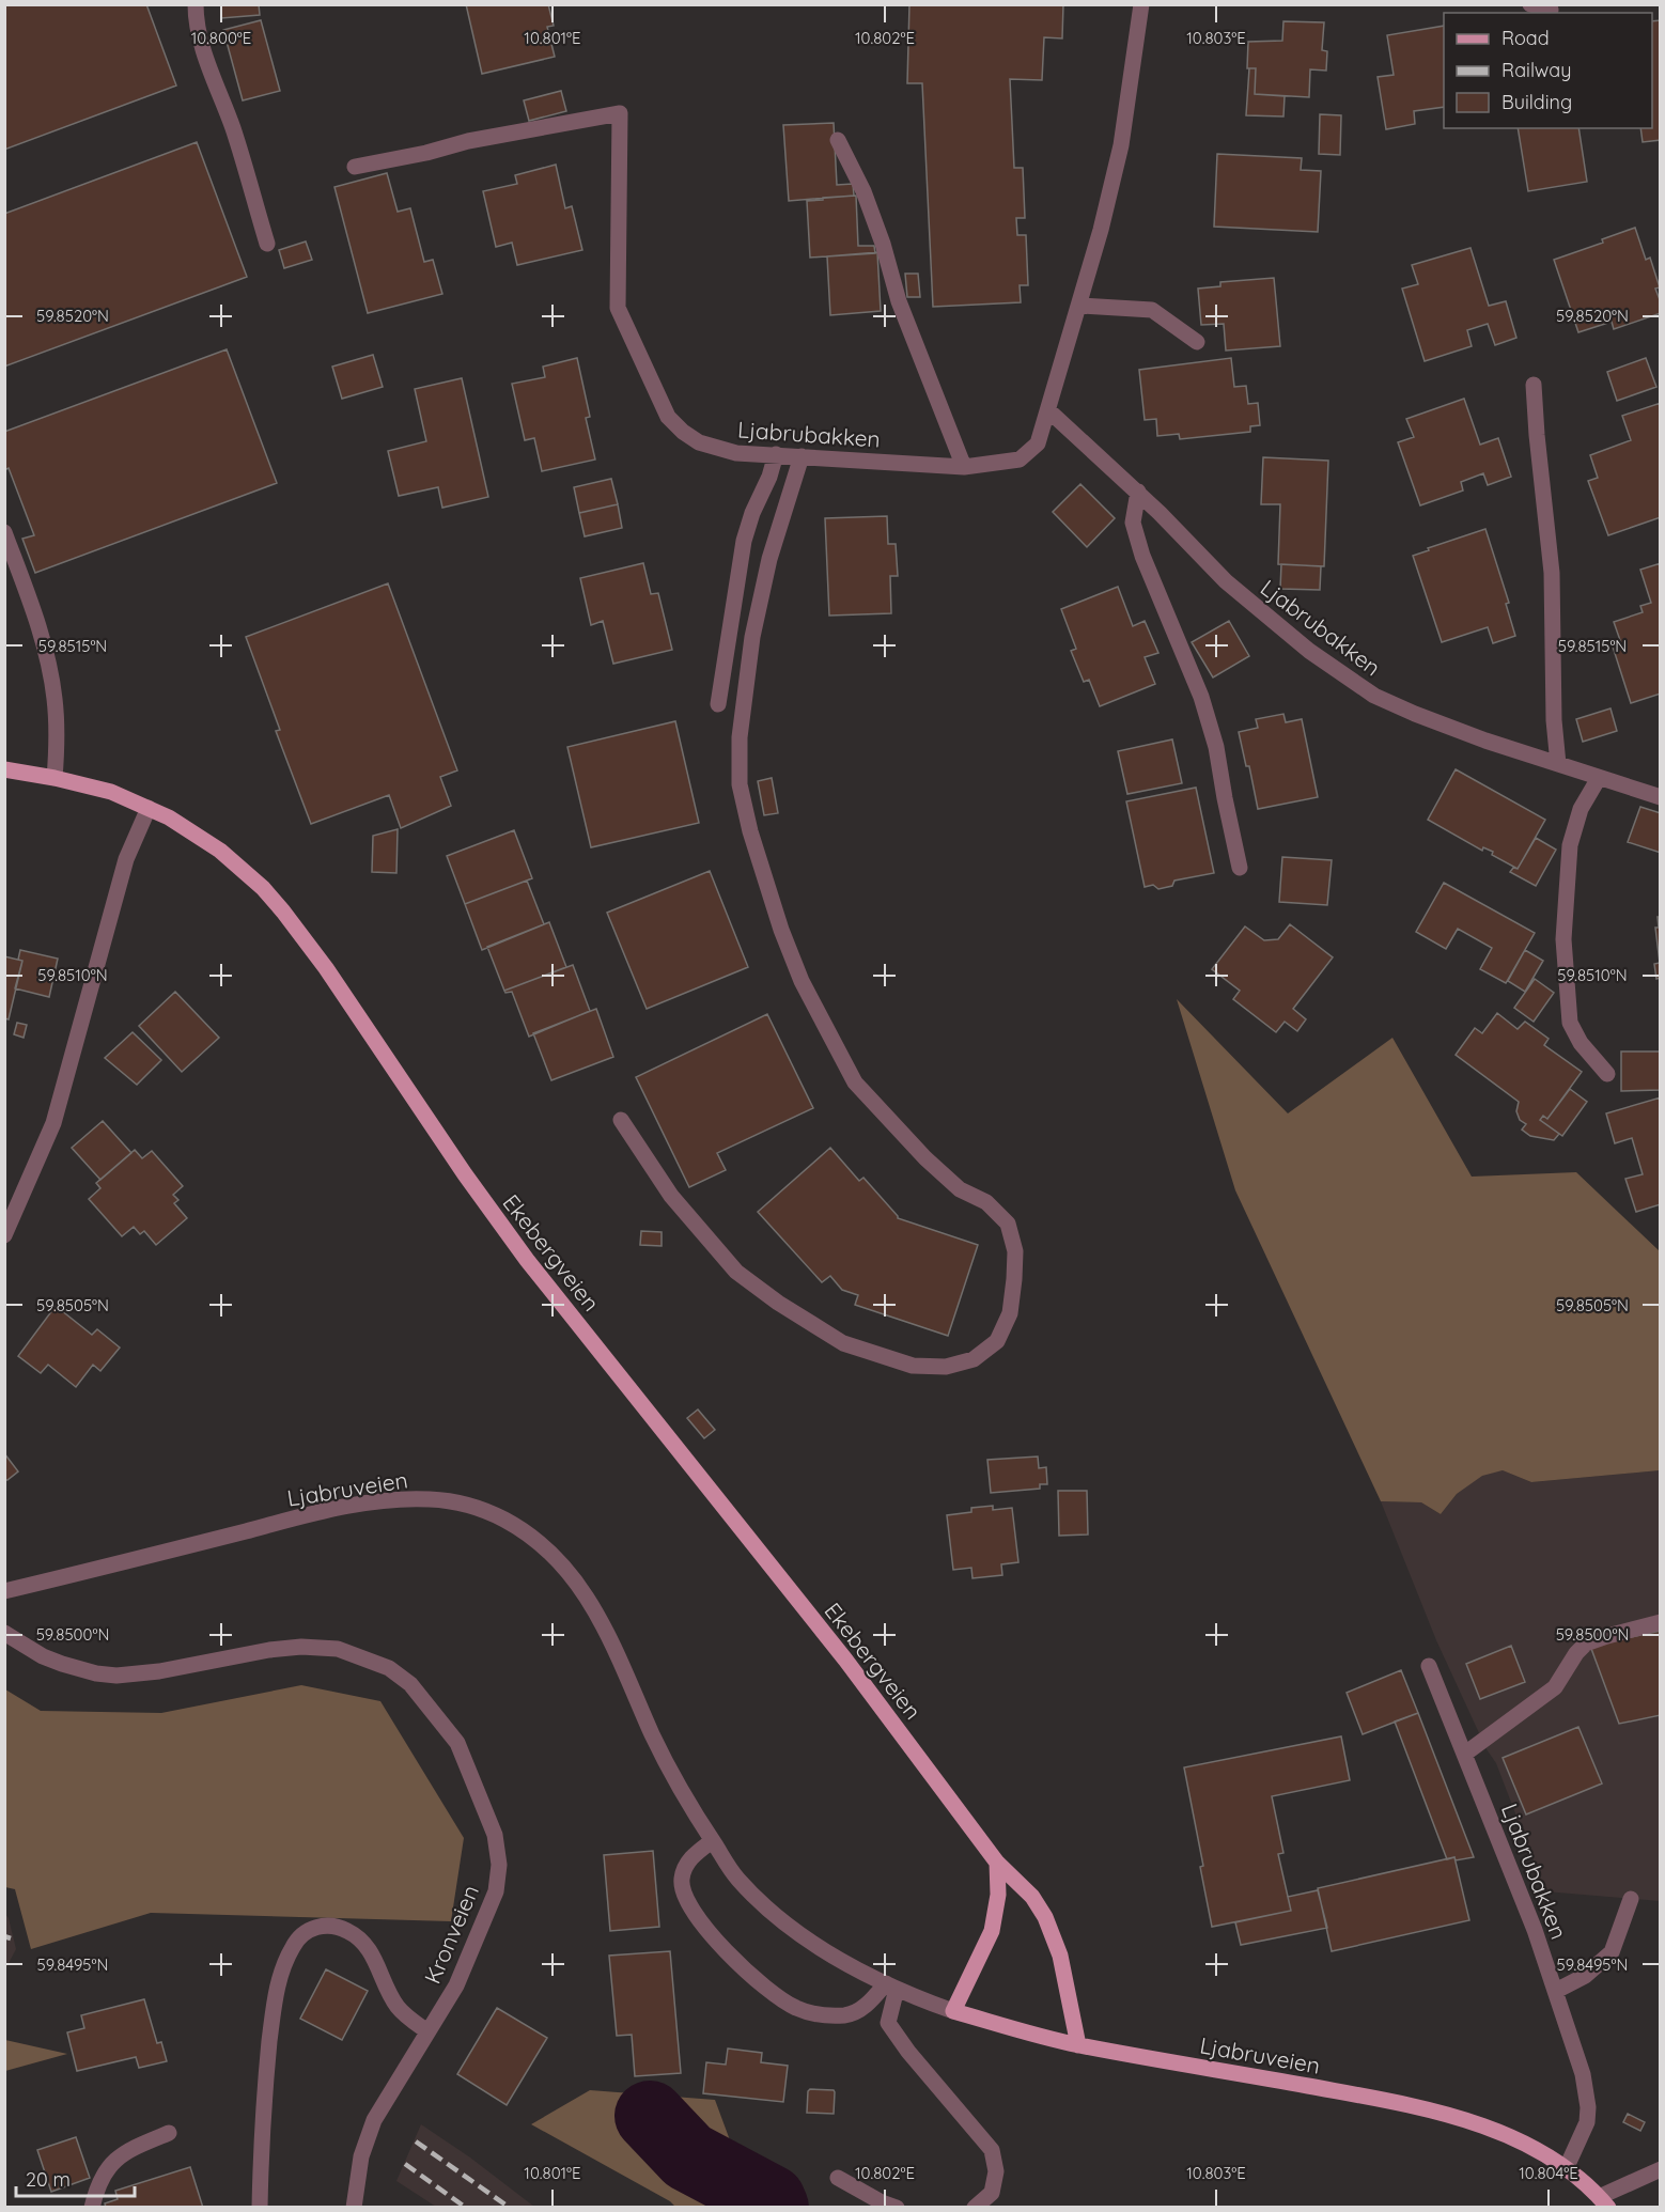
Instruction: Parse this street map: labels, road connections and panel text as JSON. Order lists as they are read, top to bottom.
{
  "streets": {
    "main road": ["Ekebergveien", "Ljabruveien"],
    "street": ["Ljabrubakken", "Kronveien"]
  },
  "crossings": [
    ["Ljabrubakken", "Ljabruveien"],
    ["Ekebergveien", "Ljabruveien"]
  ],
  "legend": ["Road", "Railway", "Building"],
  "scale_bar": "20 m",
  "coordinates": [
    "10.800°E",
    "10.801°E",
    "10.802°E",
    "10.803°E",
    "59.8520°N",
    "59.8515°N",
    "59.8510°N",
    "59.8505°N",
    "59.8500°N",
    "59.8495°N",
    "10.804°E"
  ]
}
